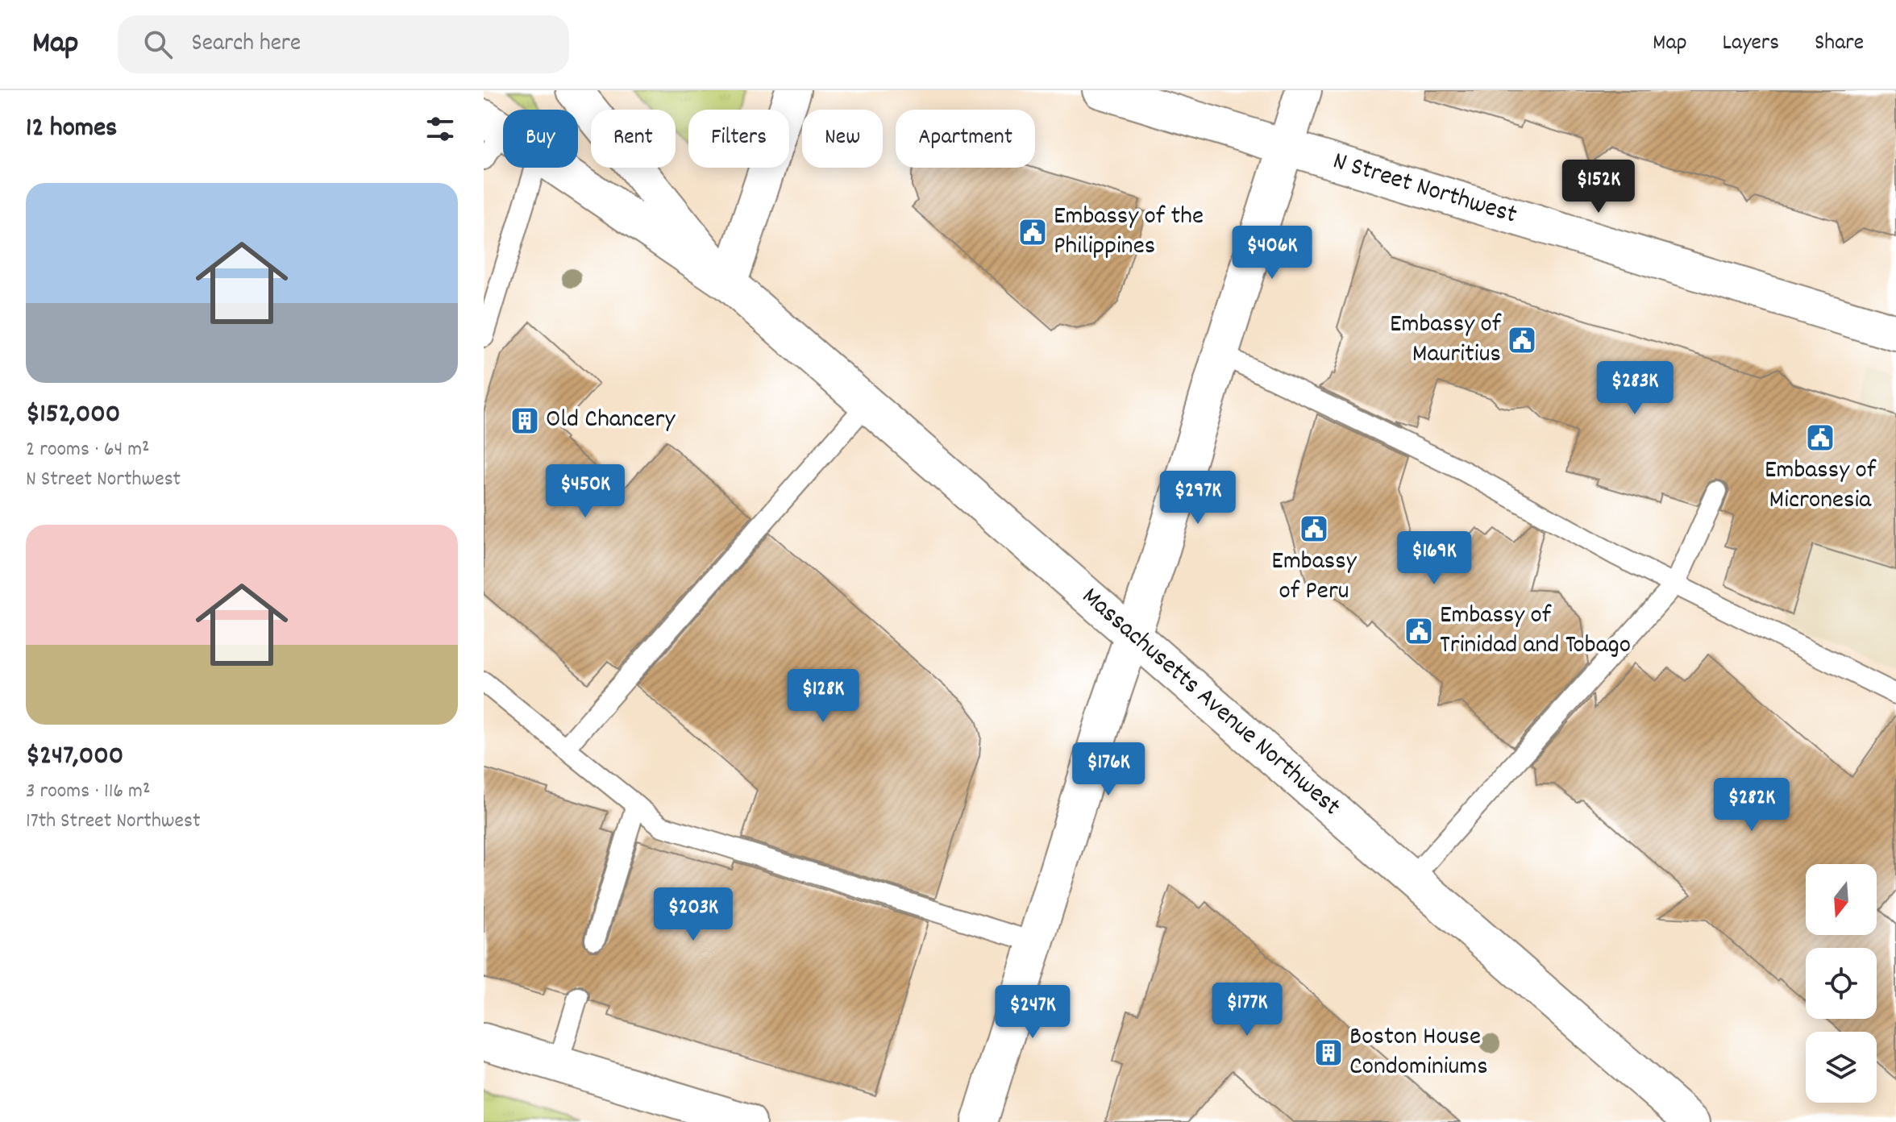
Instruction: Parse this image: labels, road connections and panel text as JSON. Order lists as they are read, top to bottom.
{
  "streets": {
    "main road": ["N Street Northwest", "Massachusetts Avenue Northwest"]
  },
  "places": {
    "public building": [
      "Embassy of the Philippines",
      "Embassy of Mauritius",
      "Embassy of Micronesia",
      "Embassy of Peru",
      "Embassy of Trinidad and Tobago"
    ],
    "building": ["Old Chancery", "Boston House Condominiums"]
  },
  "north": "bottom",
  "page": {
    "header": "Map",
    "search": "Search here",
    "nav": ["Map", "Layers", "Share"],
    "heading": "12 homes",
    "chip": [
      "Buy",
      "Rent",
      "Filters",
      "New",
      "Apartment"
    ],
    "price": [
      "$152K",
      "$406K",
      "$283K",
      "$450K",
      "$297K",
      "$169K",
      "$128K",
      "$176K",
      "$282K",
      "$203K",
      "$177K",
      "$247K"
    ],
    "list": [
      {
        "name": "$152,000",
        "note": "2 rooms · 64 m² · N Street Northwest"
      },
      {
        "name": "$247,000",
        "note": "3 rooms · 116 m² · 17th Street Northwest"
      }
    ]
  }
}
